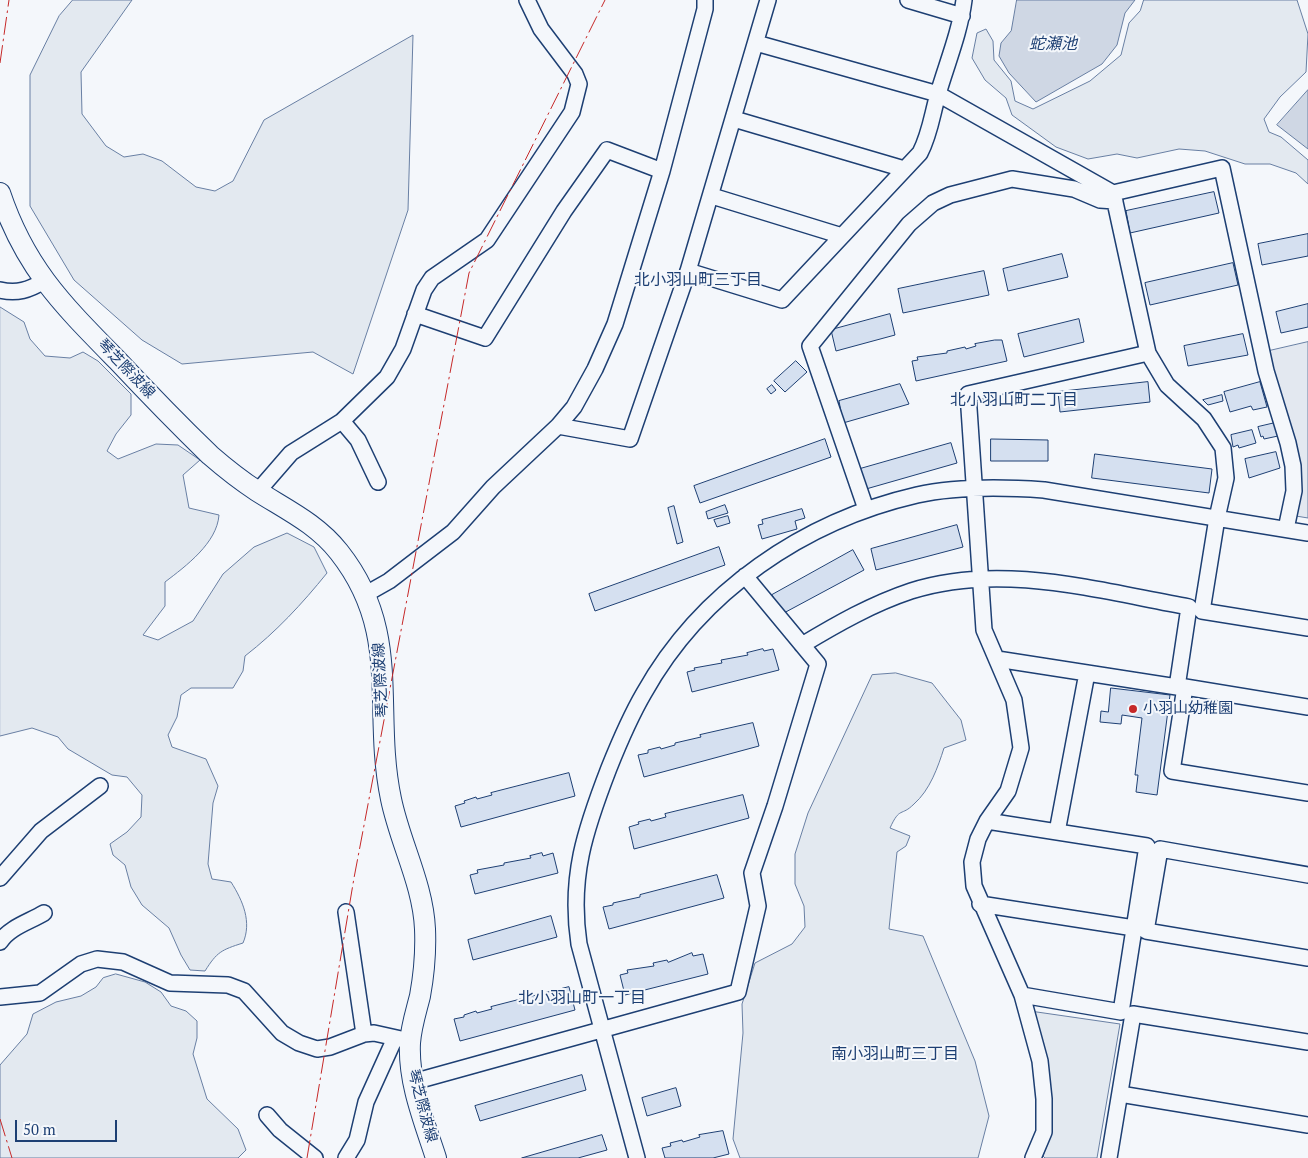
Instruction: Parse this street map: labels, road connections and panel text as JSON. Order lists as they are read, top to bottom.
{
  "streets": {
    "main road": ["琴芝際波線"]
  },
  "districts": [
    "北小羽山町三丁目",
    "北小羽山町二丁目",
    "北小羽山町一丁目",
    "南小羽山町三丁目"
  ],
  "water": ["蛇瀬池"],
  "places": ["小羽山幼稚園"],
  "scale_bar": "50 m"
}
